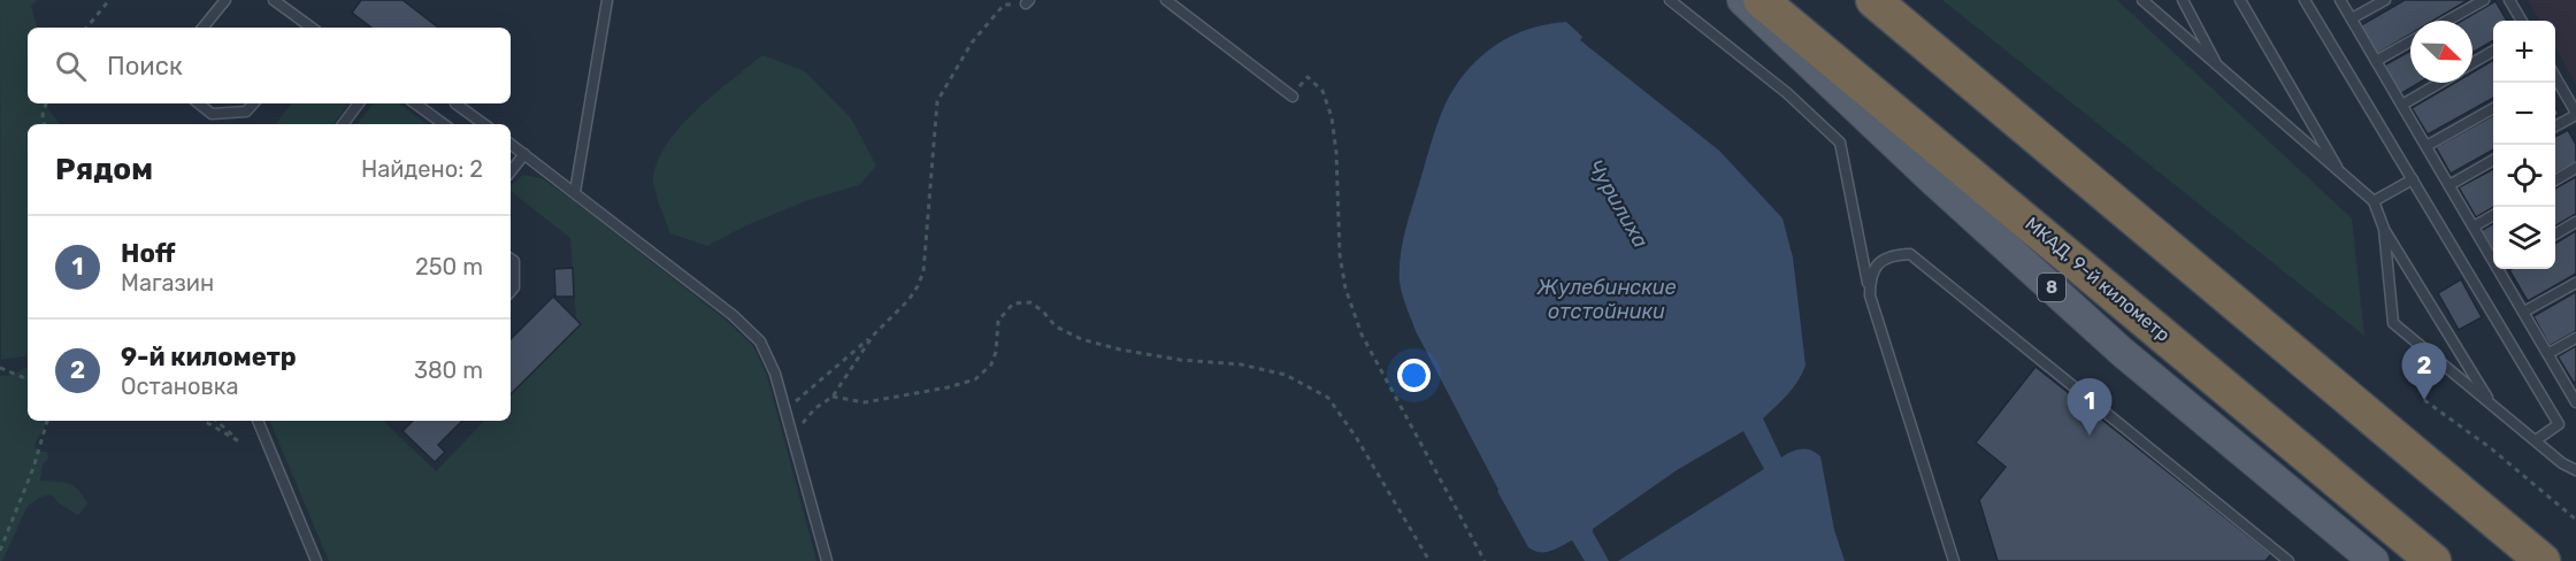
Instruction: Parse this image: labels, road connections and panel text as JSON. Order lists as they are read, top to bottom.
{
  "streets": {
    "highway": ["МКАД, 9-й километр"],
    "main road": ["8"]
  },
  "water": ["Чурилиха", "Жулебинские отстойники"],
  "north": "bottom right",
  "page": {
    "map_buttons": ["+", "−"],
    "search": "Поиск",
    "heading": ["Рядом", "Найдено: 2"],
    "list": [
      {
        "mark": "1",
        "name": "Hoff",
        "note": "Магазин",
        "value": "250 m"
      },
      {
        "mark": "2",
        "name": "9-й километр",
        "note": "Остановка",
        "value": "380 m"
      }
    ],
    "pins": ["2", "1"]
  }
}
